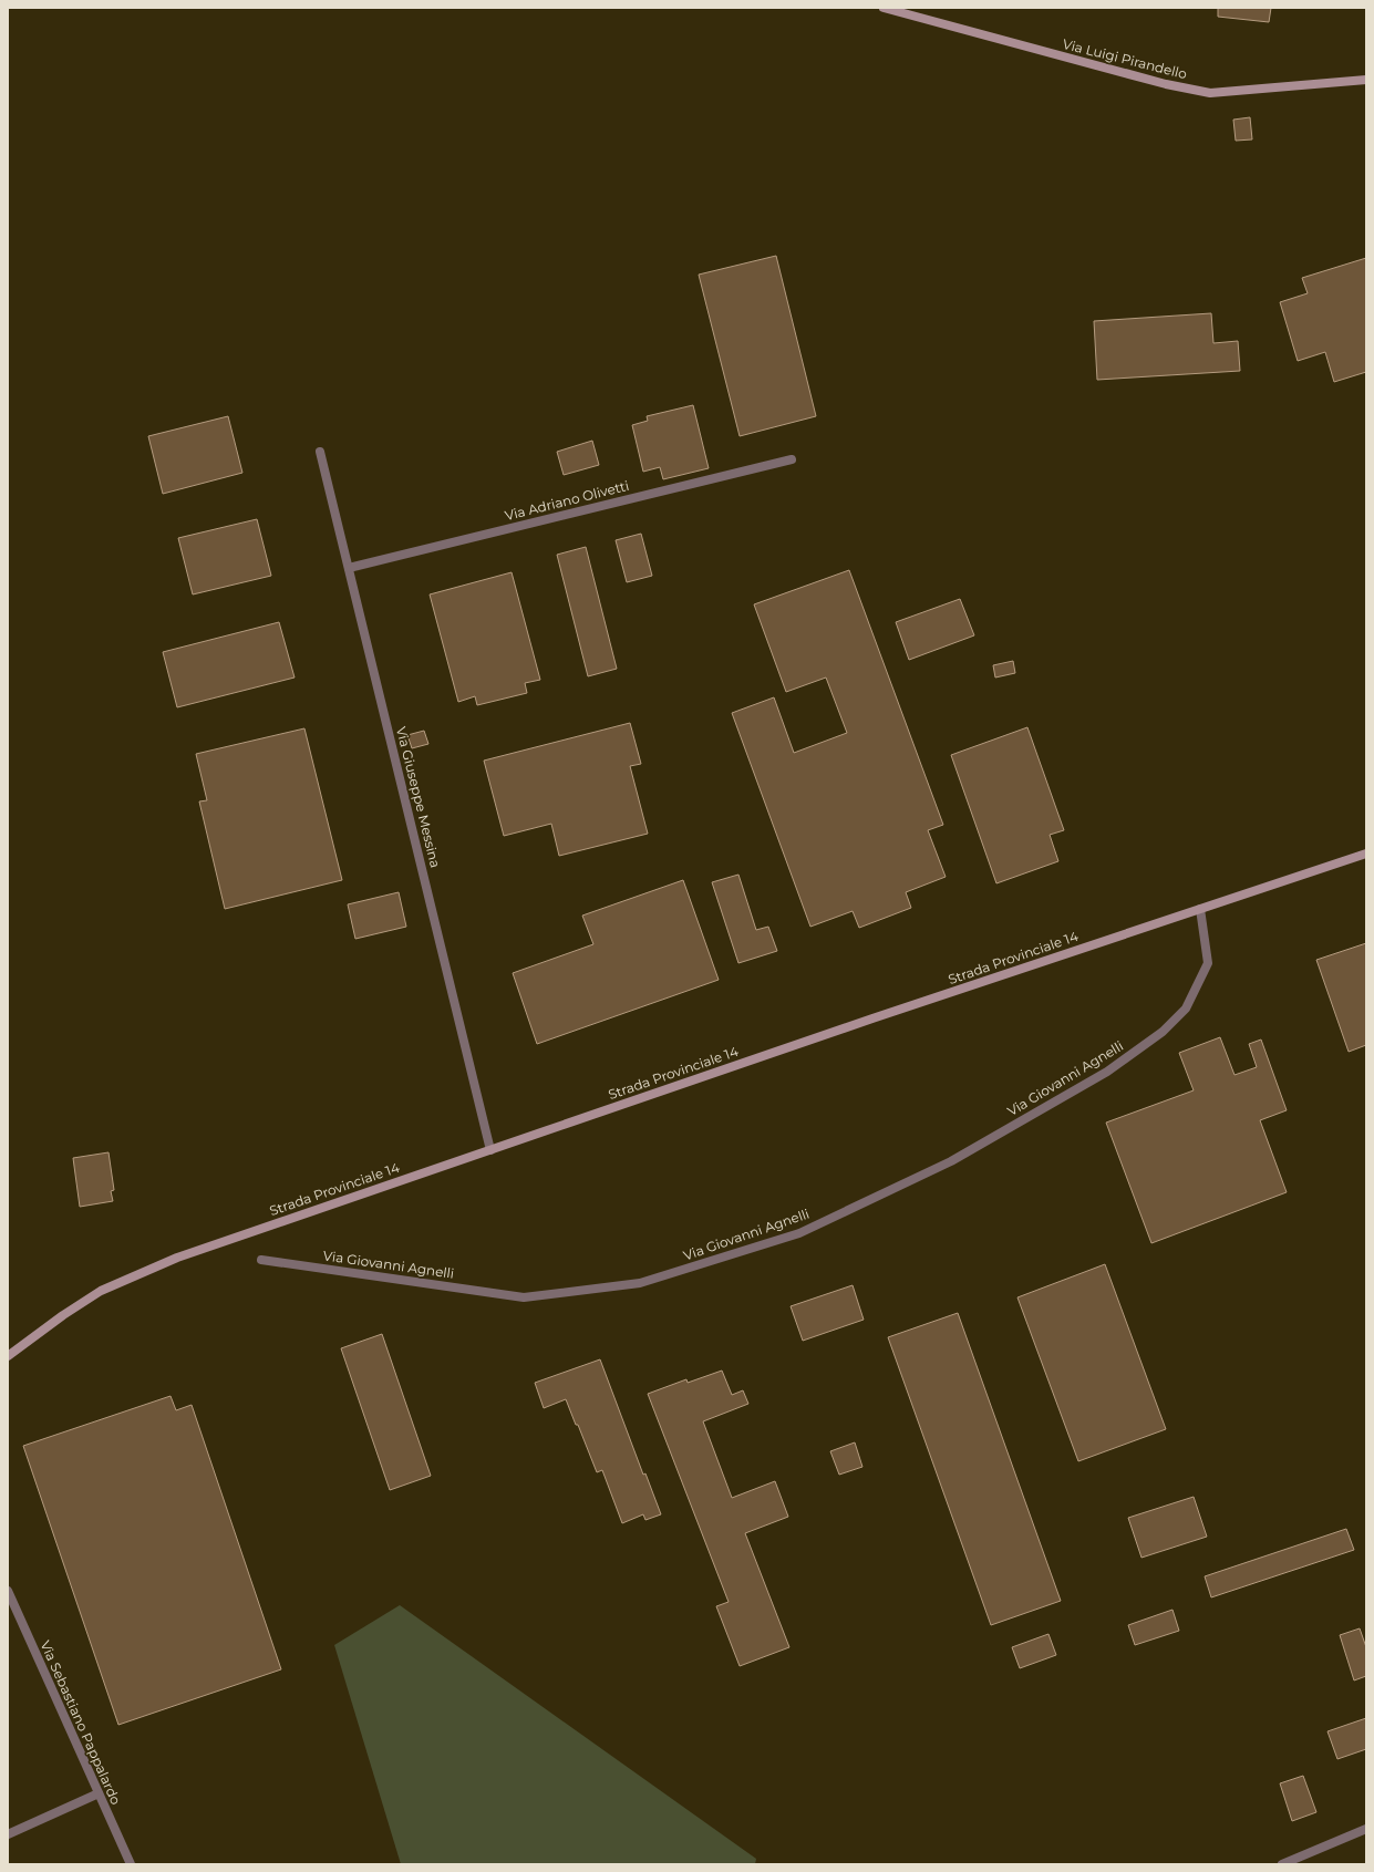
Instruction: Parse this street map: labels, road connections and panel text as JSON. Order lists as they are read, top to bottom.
{
  "streets": {
    "street": [
      "Via Luigi Pirandello",
      "Via Adriano Olivetti",
      "Via Giuseppe Messina",
      "Strada Provinciale 14",
      "Via Giovanni Agnelli",
      "Via Sebastiano Pappalardo"
    ]
  },
  "crossings": [
    ["Via Adriano Olivetti", "Via Giuseppe Messina"],
    ["Via Giuseppe Messina", "Strada Provinciale 14"],
    ["Strada Provinciale 14", "Via Giovanni Agnelli"]
  ]
}
